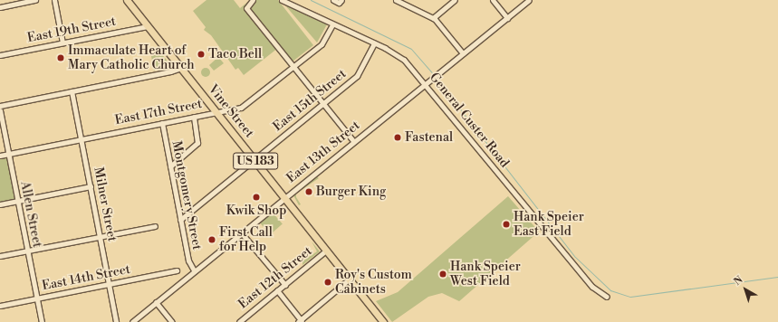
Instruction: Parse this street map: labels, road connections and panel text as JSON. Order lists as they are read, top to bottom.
{
  "streets": {
    "main road": ["Vine Street", "US 183"],
    "street": [
      "East 19th Street",
      "East 15th Street",
      "East 17th Street",
      "General Custer Road",
      "East 13th Street",
      "Montgomery Street",
      "Milner Street",
      "Allen Street",
      "East 14th Street",
      "East 12th Street"
    ]
  },
  "crossings": [
    ["East 19th Street", "Vine Street"],
    ["East 15th Street", "Vine Street"],
    ["East 15th Street", "General Custer Road"],
    ["East 15th Street", "Montgomery Street"],
    ["Vine Street", "East 17th Street"],
    ["Vine Street", "East 13th Street"],
    ["Vine Street", "East 12th Street"],
    ["East 17th Street", "General Custer Road"],
    ["East 17th Street", "Montgomery Street"],
    ["East 17th Street", "Milner Street"],
    ["East 17th Street", "Allen Street"],
    ["General Custer Road", "East 13th Street"],
    ["East 13th Street", "Montgomery Street"],
    ["Milner Street", "East 14th Street"],
    ["Allen Street", "East 14th Street"]
  ],
  "places": [
    "Taco Bell",
    "Immaculate Heart of Mary Catholic Church",
    "Fastenal",
    "Burger King",
    "Kwik Shop",
    "Hank Speier East Field",
    "First Call for Help",
    "Hank Speier West Field",
    "Roy's Custom Cabinets"
  ],
  "north": "top left"
}
